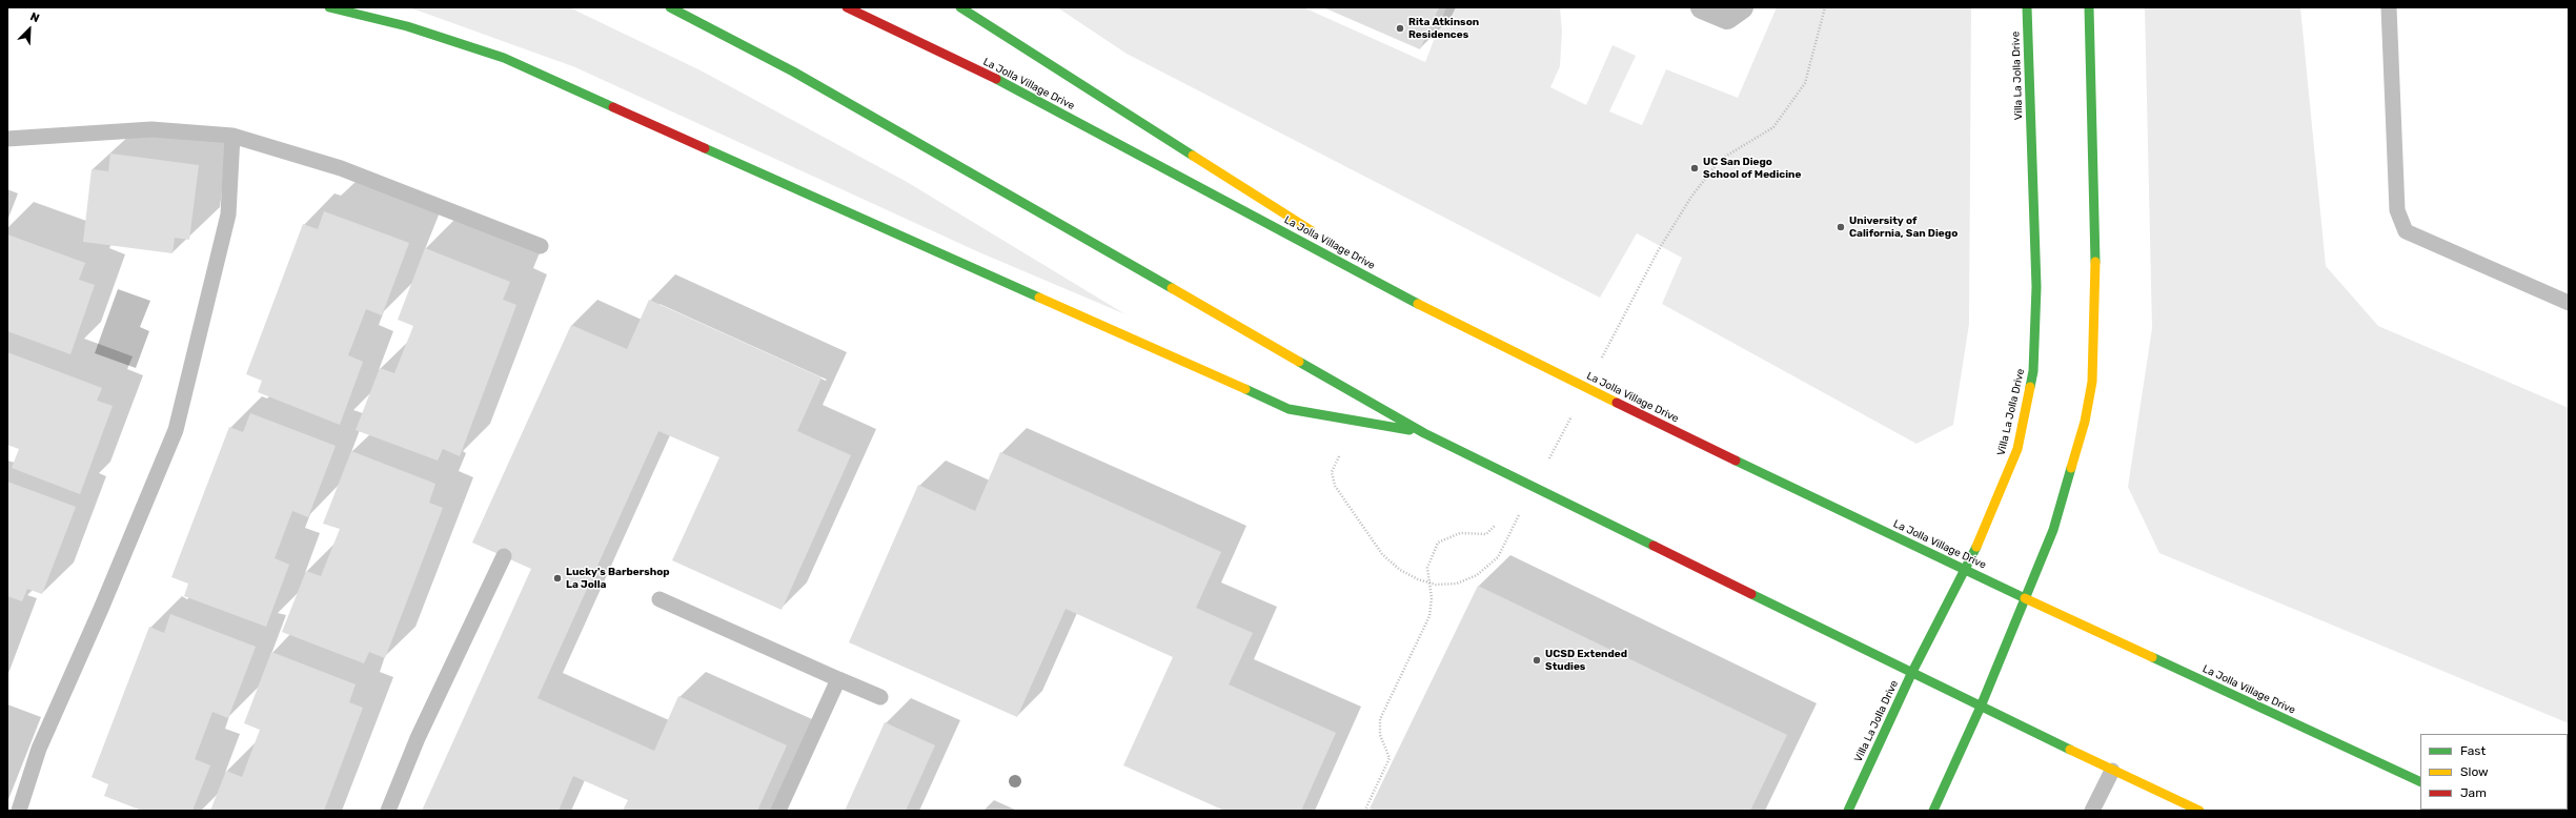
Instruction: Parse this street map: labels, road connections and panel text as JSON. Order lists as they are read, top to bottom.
{
  "streets": {
    "main road": ["Villa La Jolla Drive", "La Jolla Village Drive"]
  },
  "crossings": [
    ["Villa La Jolla Drive", "La Jolla Village Drive"]
  ],
  "places": [
    "Rita Atkinson Residences",
    "UC San Diego School of Medicine",
    "University of California, San Diego",
    "Lucky's Barbershop La Jolla",
    "UCSD Extended Studies"
  ],
  "legend": ["Fast", "Slow", "Jam"],
  "north": "top right"
}
